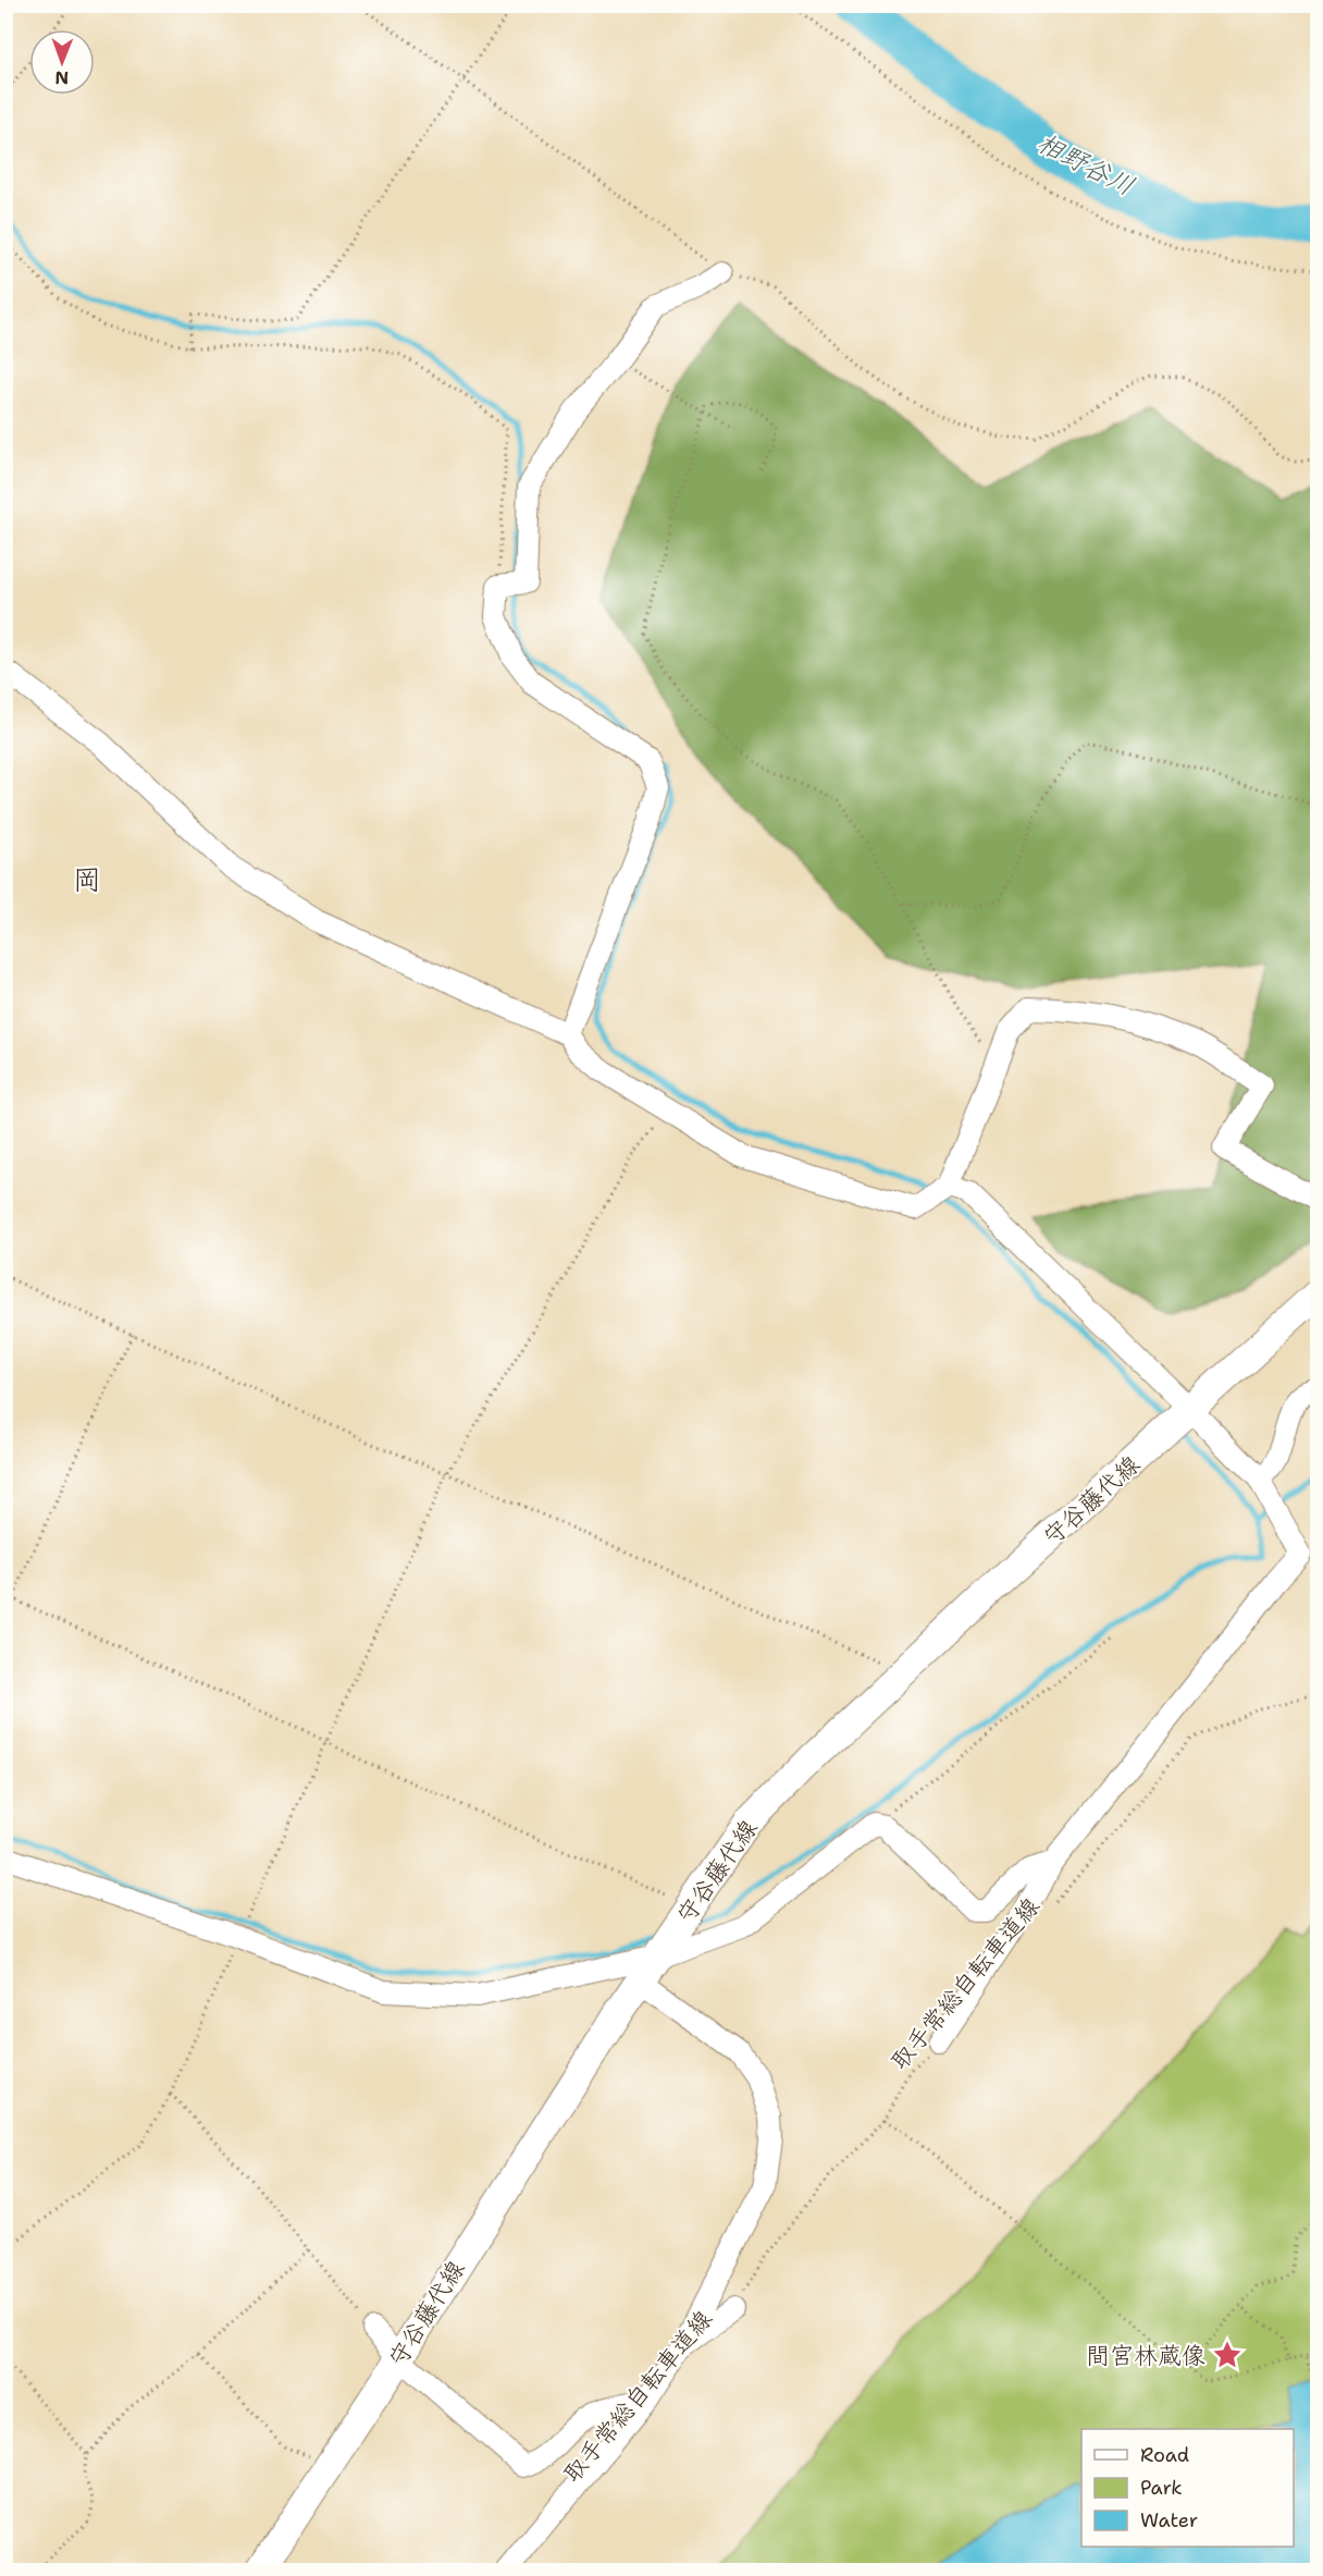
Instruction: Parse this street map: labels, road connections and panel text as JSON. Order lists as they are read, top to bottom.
{
  "streets": {
    "main road": ["守谷藤代線"],
    "path": ["取手常総自転車道線"]
  },
  "districts": ["岡"],
  "water": ["相野谷川"],
  "places": {
    "place": ["間宮林蔵像"]
  },
  "legend": ["Road", "Park", "Water"],
  "north": "bottom"
}
